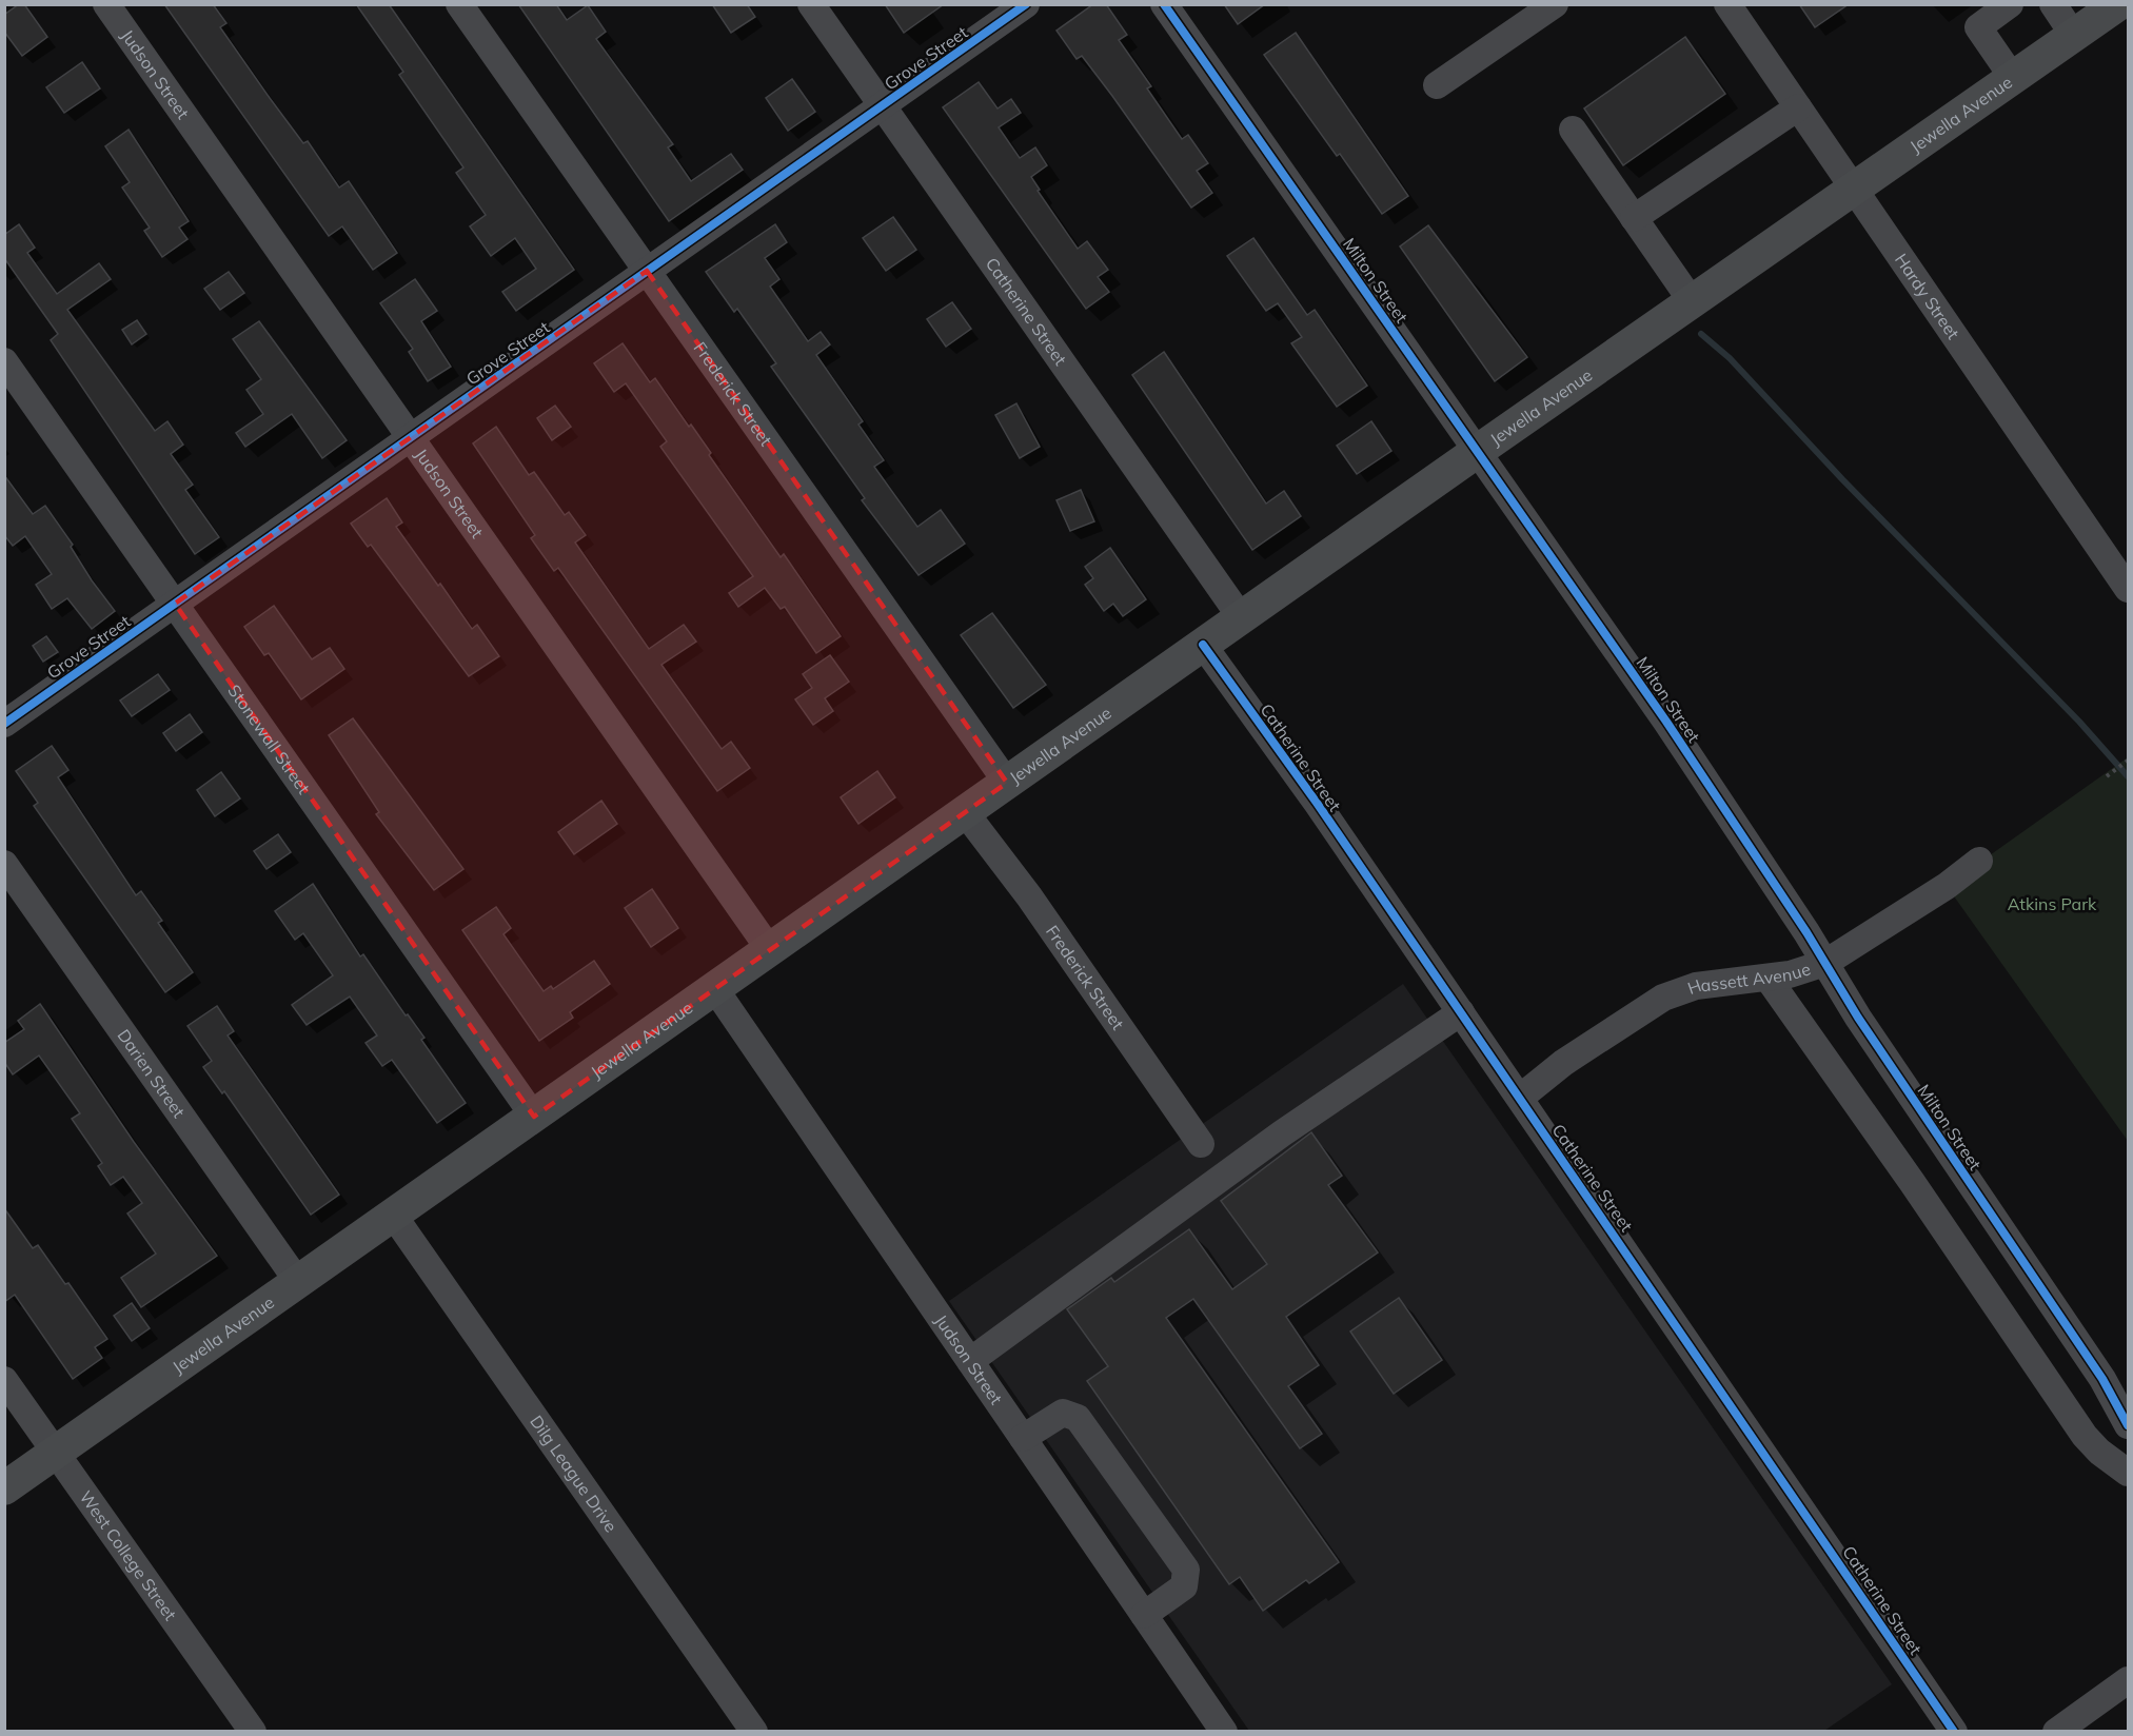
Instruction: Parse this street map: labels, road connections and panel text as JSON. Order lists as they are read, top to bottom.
{
  "streets": {
    "main road": ["Jewella Avenue"],
    "street": [
      "Grove Street",
      "Judson Street",
      "Milton Street",
      "Hardy Street",
      "Catherine Street",
      "Frederick Street",
      "Stonewall Street",
      "Hassett Avenue",
      "Darien Street",
      "Dilg League Drive",
      "West College Street"
    ]
  },
  "crossings": [
    ["Grove Street", "Judson Street"],
    ["Grove Street", "Catherine Street"],
    ["Grove Street", "Frederick Street"],
    ["Grove Street", "Stonewall Street"],
    ["Judson Street", "Jewella Avenue"],
    ["Jewella Avenue", "Milton Street"],
    ["Jewella Avenue", "Hardy Street"],
    ["Jewella Avenue", "Catherine Street"],
    ["Jewella Avenue", "Frederick Street"],
    ["Jewella Avenue", "Stonewall Street"],
    ["Jewella Avenue", "Darien Street"],
    ["Jewella Avenue", "Dilg League Drive"],
    ["Jewella Avenue", "West College Street"],
    ["Milton Street", "Hassett Avenue"],
    ["Catherine Street", "Hassett Avenue"]
  ],
  "parks": ["Atkins Park"]
}
